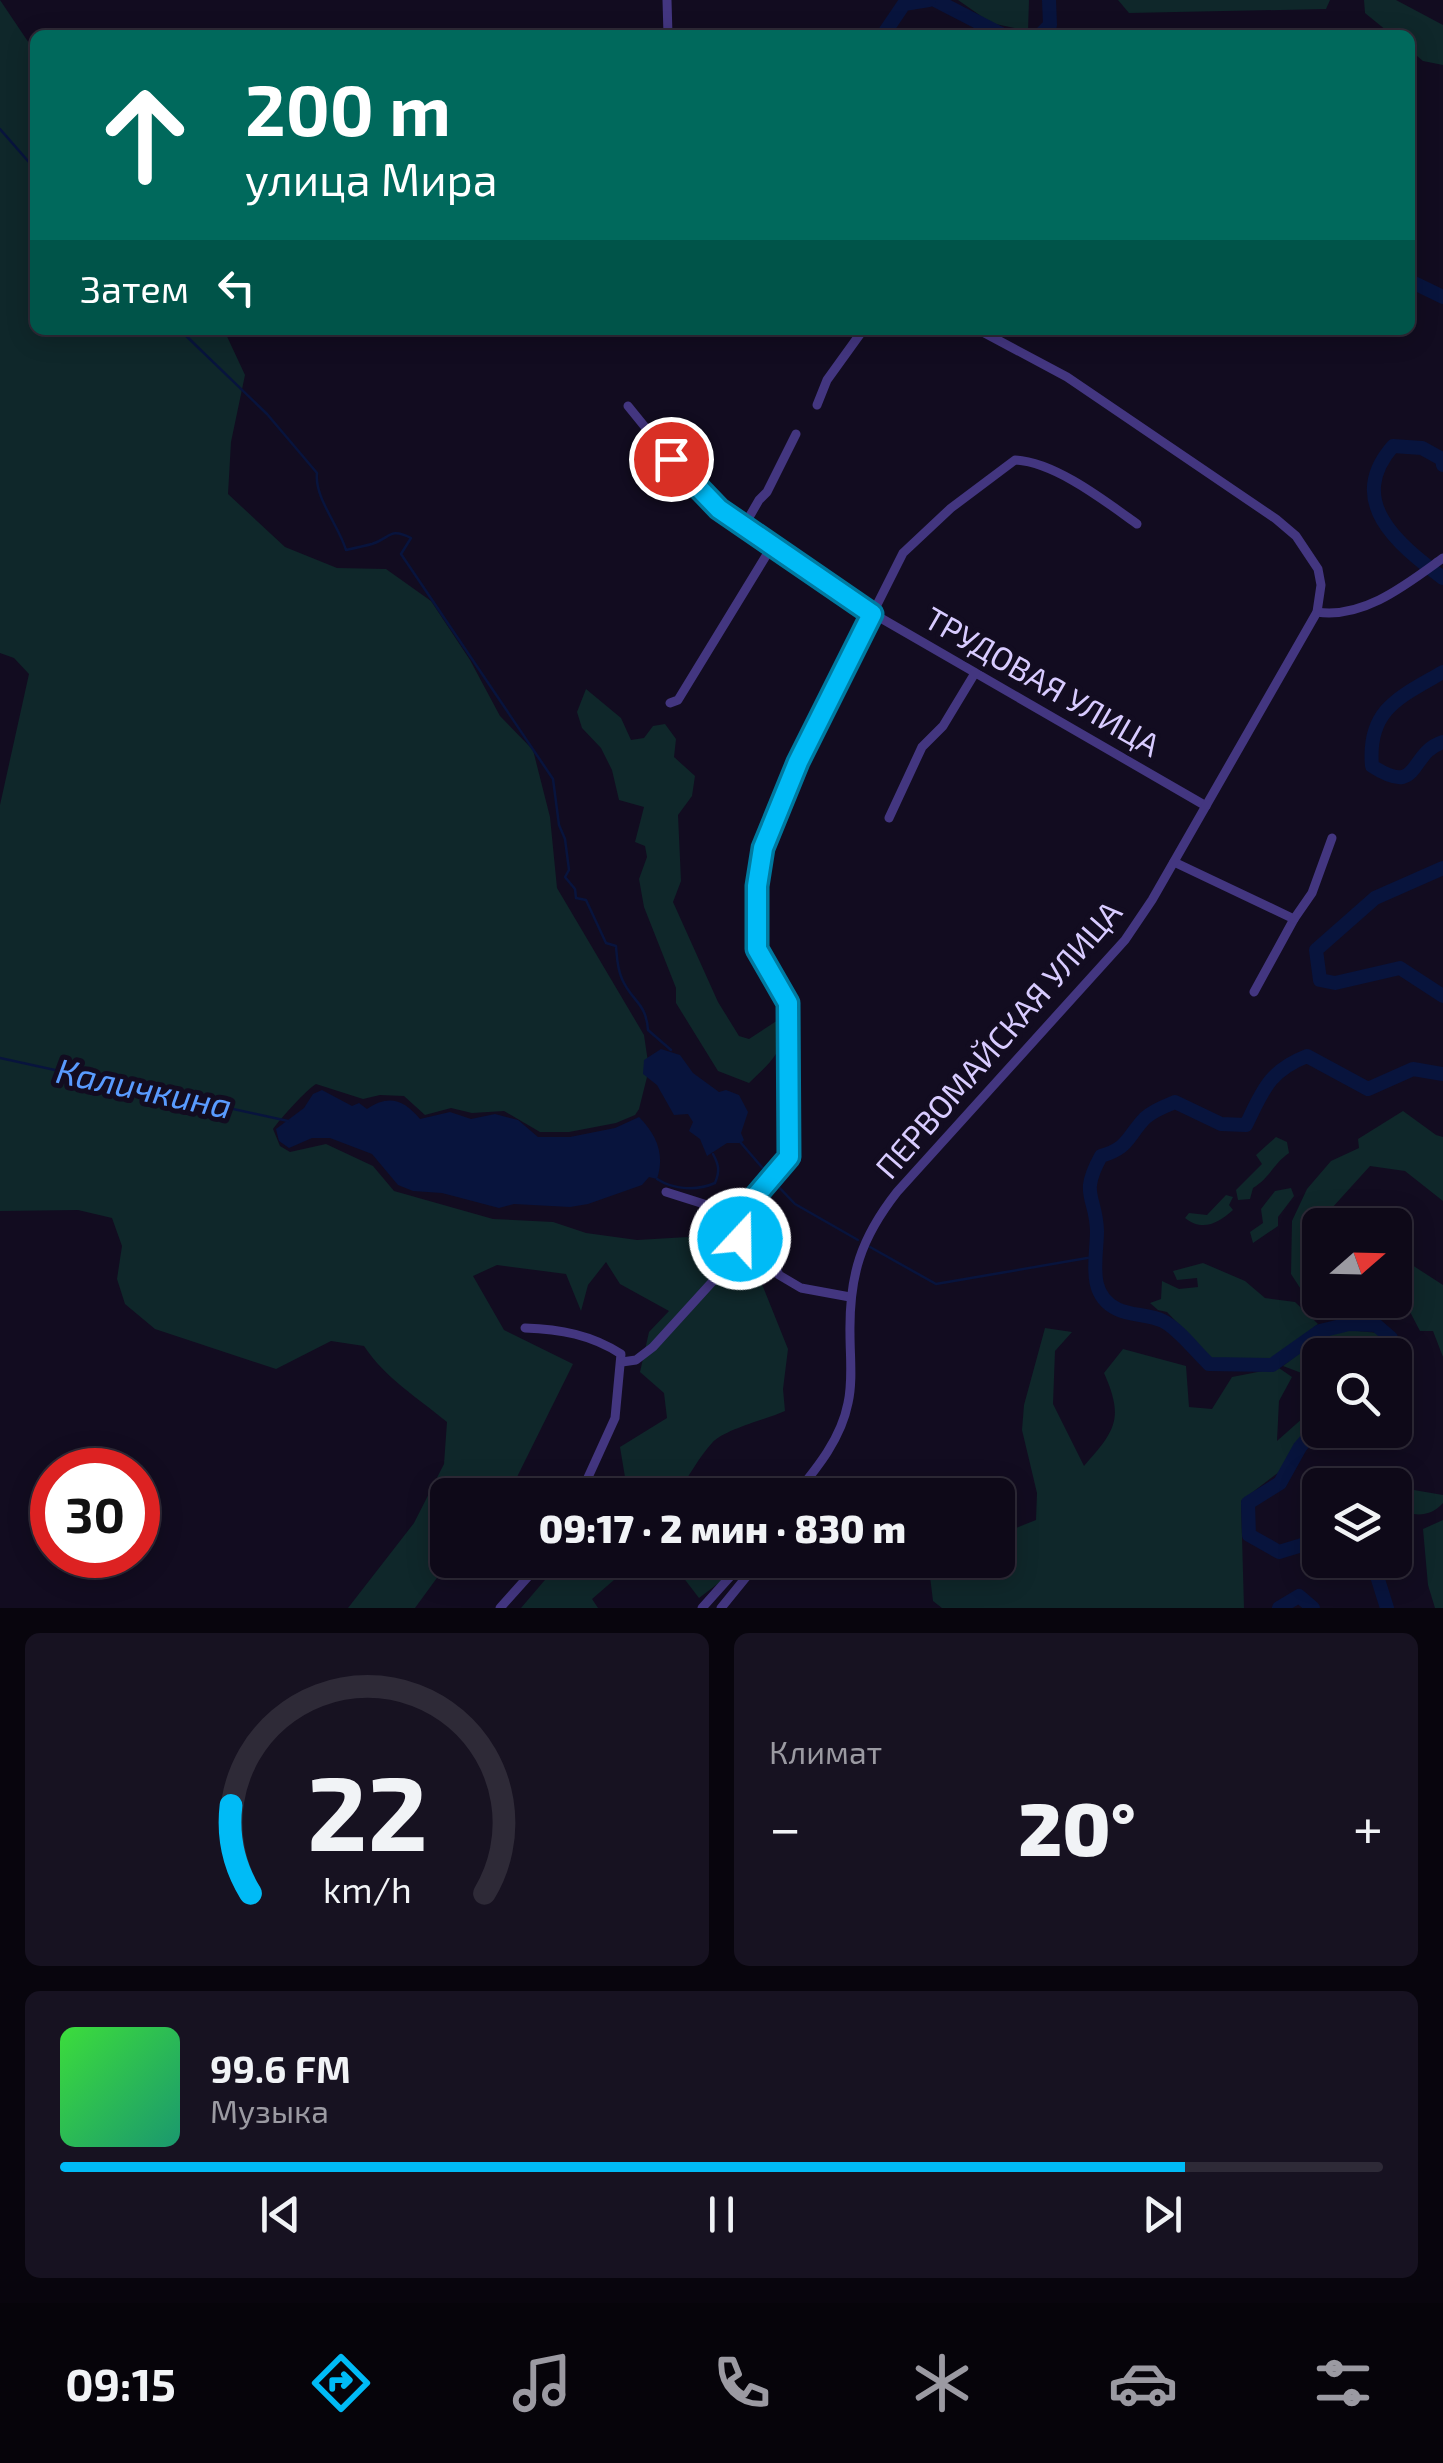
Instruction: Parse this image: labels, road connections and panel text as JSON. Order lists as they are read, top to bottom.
{
  "streets": {
    "street": ["ТРУДОВАЯ УЛИЦА", "ПЕРВОМАЙСКАЯ УЛИЦА"]
  },
  "crossings": [
    ["ТРУДОВАЯ УЛИЦА", "ПЕРВОМАЙСКАЯ УЛИЦА"]
  ],
  "water": ["Каличкина"],
  "north": "right",
  "page": {
    "turn": ["200 m", "улица Мира"],
    "then": "Затем",
    "limit": "30",
    "trip": "09:17 · 2 мин · 830 m",
    "tile": "Климат",
    "heat": ["−", "20°", "+"],
    "song": ["99.6 FM", "Музыка"],
    "tabs": "09:15",
    "gauge": ["22", "km/h"]
  }
}
